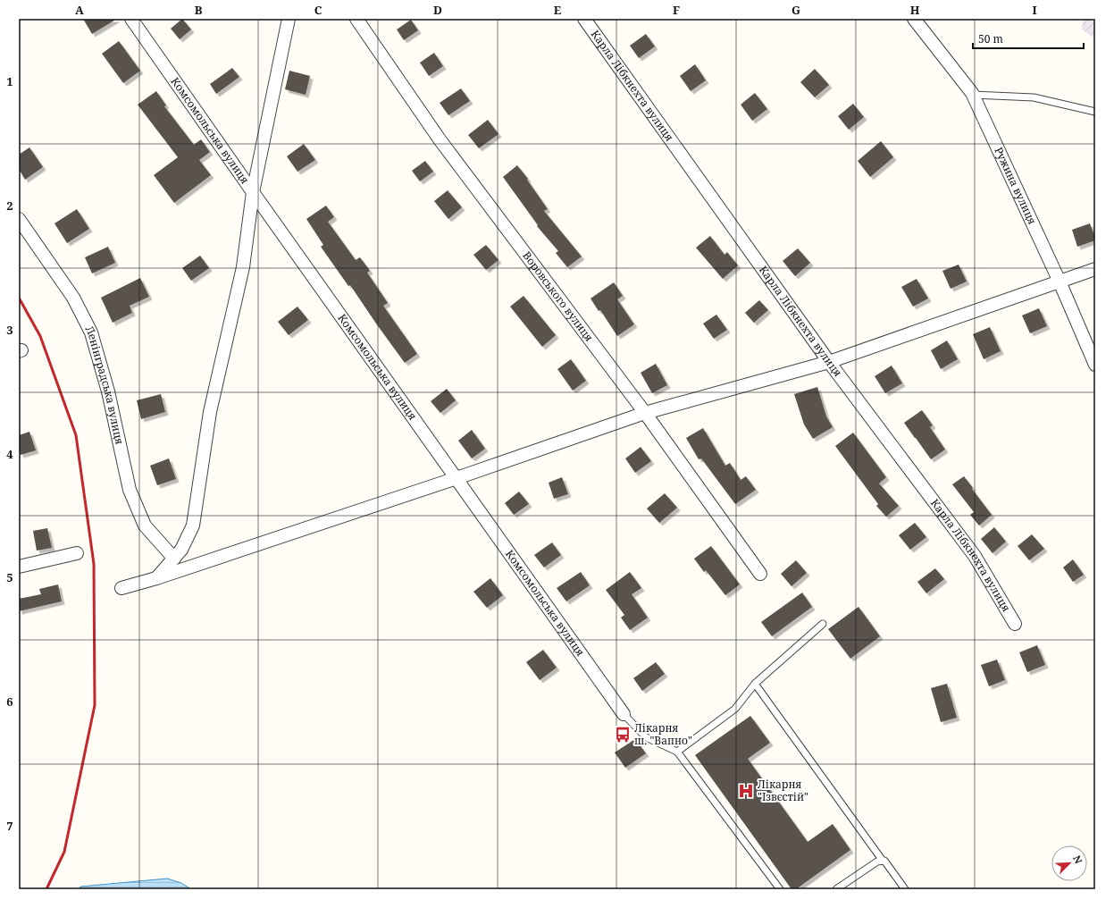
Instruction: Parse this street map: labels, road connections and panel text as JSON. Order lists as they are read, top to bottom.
{
  "streets": {
    "street": [
      "Карла Лібкнехта вулиця",
      "Комсомольська вулиця",
      "Ружина вулиця",
      "Воровського вулиця",
      "Ленінградська вулиця"
    ]
  },
  "places": {
    "bus stop": ["Лікарня ш. \"Вапно\""],
    "hospital": ["Лікарня \"Ізвєстій\""]
  },
  "scale_bar": "50 m",
  "north": "top right",
  "grid": {
    "columns": [
      "A",
      "B",
      "C",
      "D",
      "E",
      "F",
      "G",
      "H",
      "I"
    ],
    "rows": [
      "1",
      "2",
      "3",
      "4",
      "5",
      "6",
      "7"
    ]
  }
}
